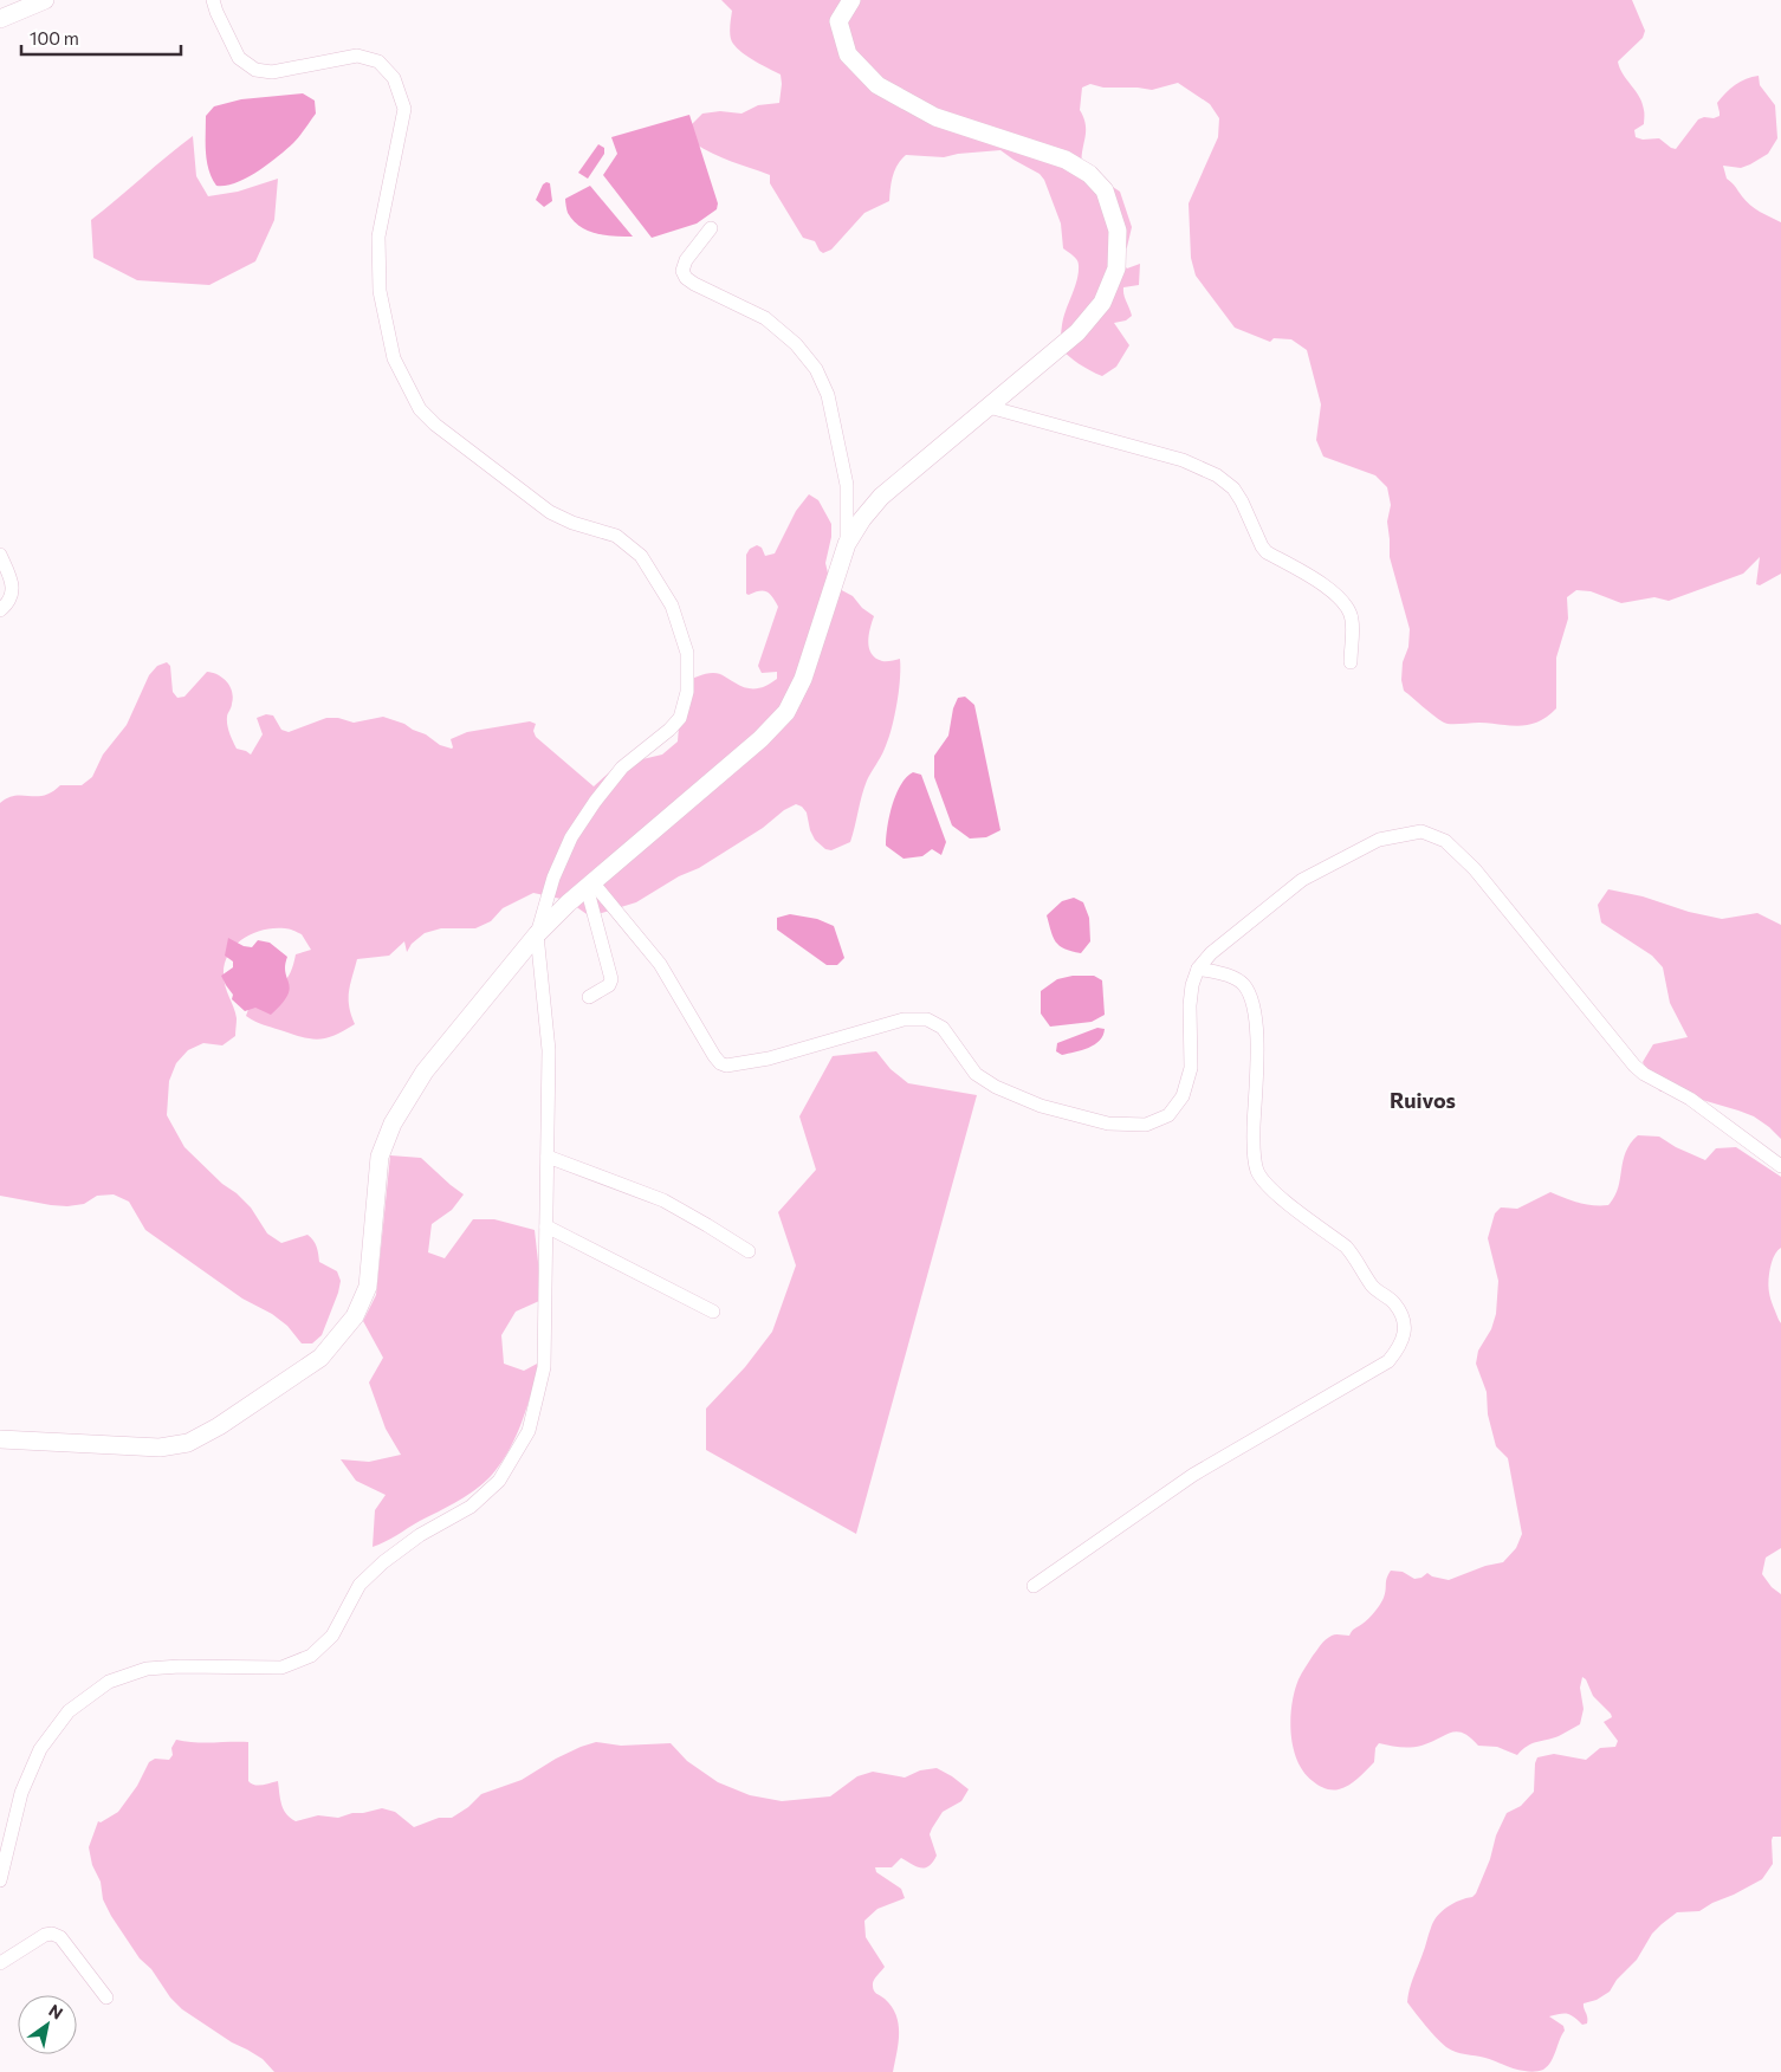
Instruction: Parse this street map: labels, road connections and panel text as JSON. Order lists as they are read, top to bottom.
{
  "districts": ["Ruivos"],
  "scale_bar": "100 m",
  "north": "top right"
}
